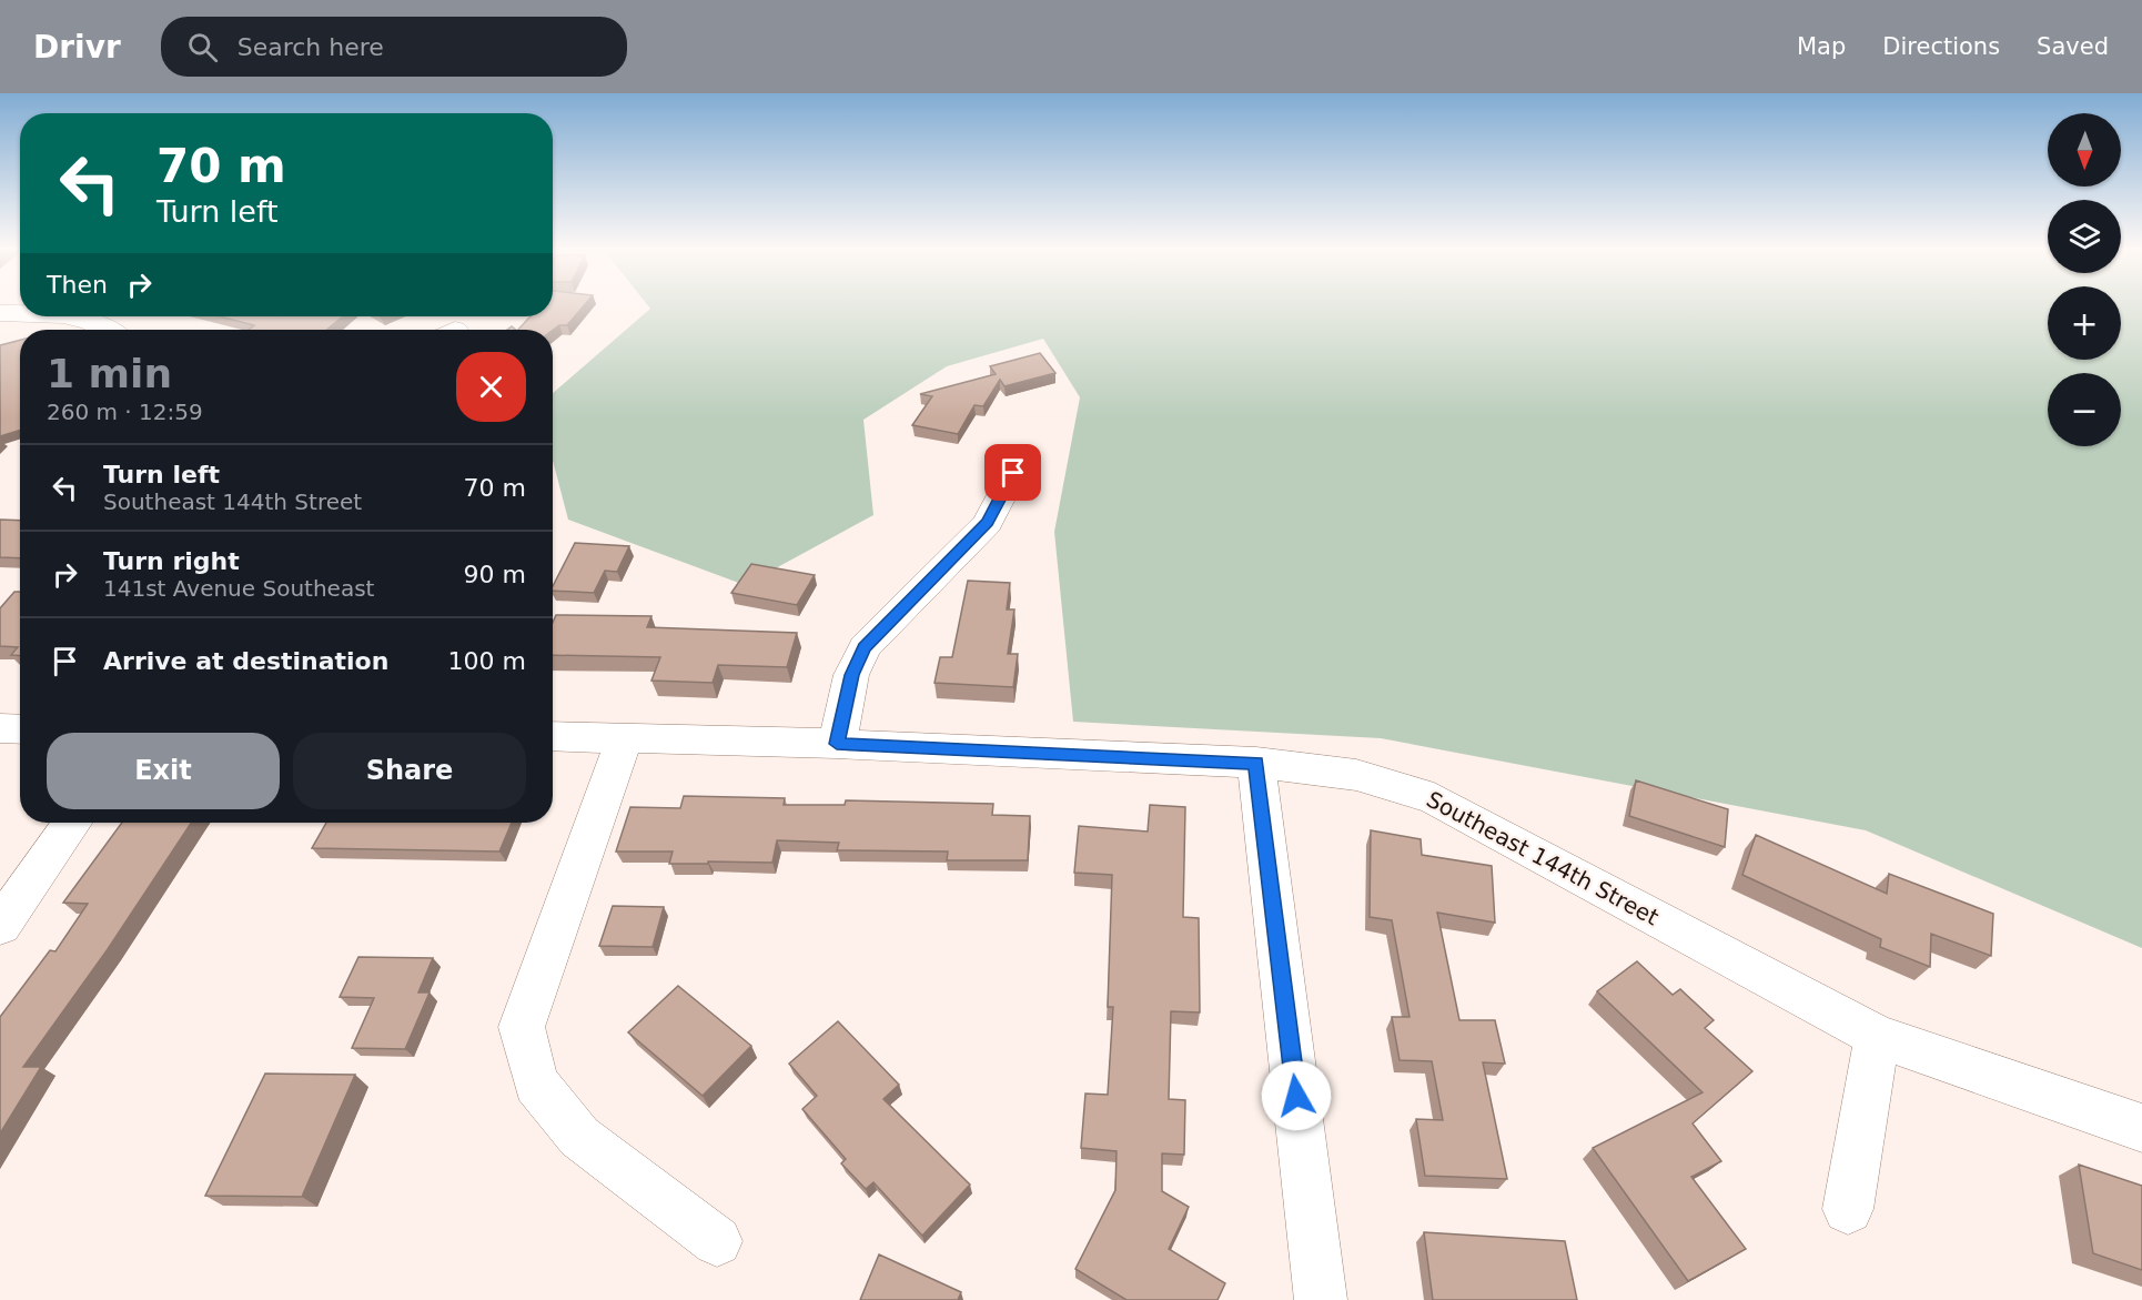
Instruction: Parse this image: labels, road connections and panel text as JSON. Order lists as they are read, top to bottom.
{
  "streets": {
    "street": ["Southeast 144th Street"]
  },
  "north": "bottom",
  "page": {
    "header": "Drivr",
    "search": "Search here",
    "nav": ["Map", "Directions", "Saved"],
    "map_buttons": ["+", "−"],
    "turn": ["70 m", "Turn left"],
    "then": "Then",
    "heading": ["1 min", "260 m · 12:59"],
    "list": [
      {
        "name": "Turn left",
        "note": "Southeast 144th Street",
        "value": "70 m"
      },
      {
        "name": "Turn right",
        "note": "141st Avenue Southeast",
        "value": "90 m"
      },
      {
        "name": "Arrive at destination",
        "value": "100 m"
      }
    ],
    "buttons": ["Exit", "Share"]
  }
}
